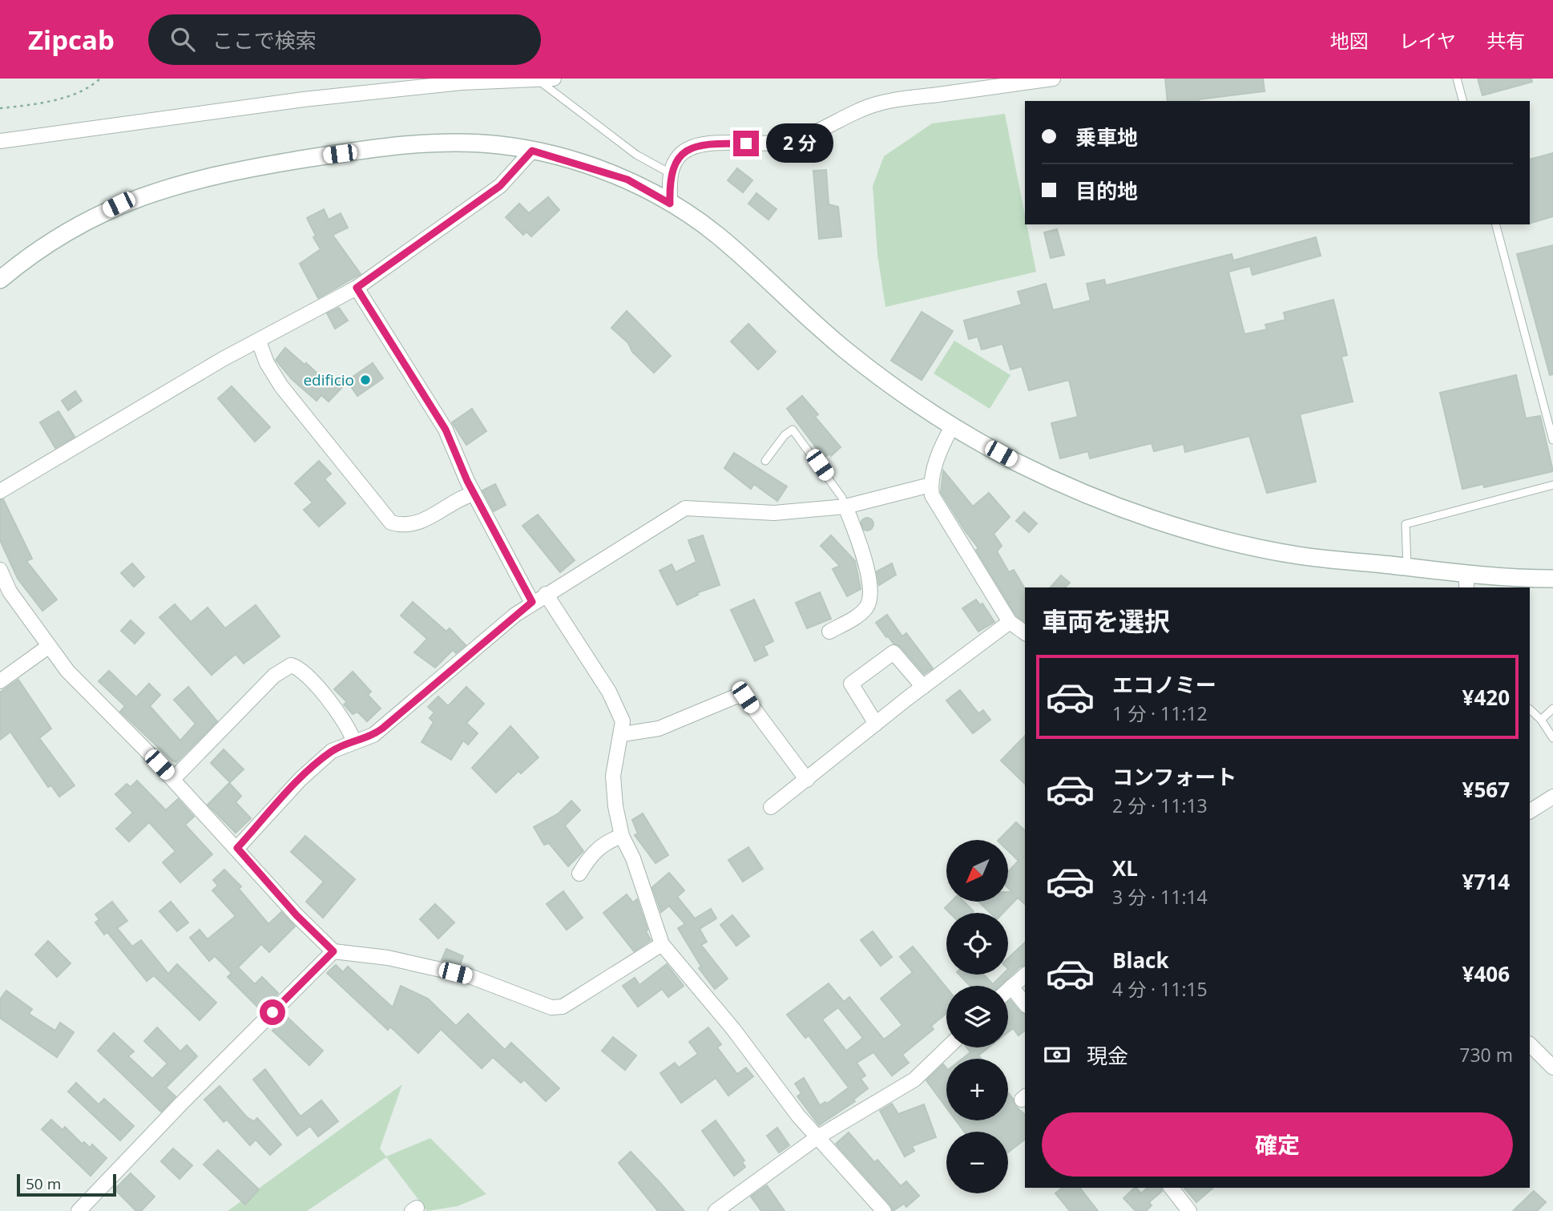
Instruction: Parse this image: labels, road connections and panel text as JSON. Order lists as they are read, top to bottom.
{
  "places": ["edificio"],
  "scale_bar": "50 m",
  "north": "bottom left",
  "page": {
    "header": "Zipcab",
    "search": "ここで検索",
    "nav": ["地図", "レイヤ", "共有"],
    "banner": ["乗車地", "目的地"],
    "bubble": "2 分",
    "heading": "車両を選択",
    "list": [
      {
        "name": "エコノミー",
        "note": "1 分 · 11:12",
        "value": "¥420"
      },
      {
        "name": "コンフォート",
        "note": "2 分 · 11:13",
        "value": "¥567"
      },
      {
        "name": "XL",
        "note": "3 分 · 11:14",
        "value": "¥714"
      },
      {
        "name": "Black",
        "note": "4 分 · 11:15",
        "value": "¥406"
      }
    ],
    "map_buttons": ["+", "−"],
    "pay": ["現金", "730 m"],
    "buttons": "確定",
    "scale": "50 m"
  }
}
